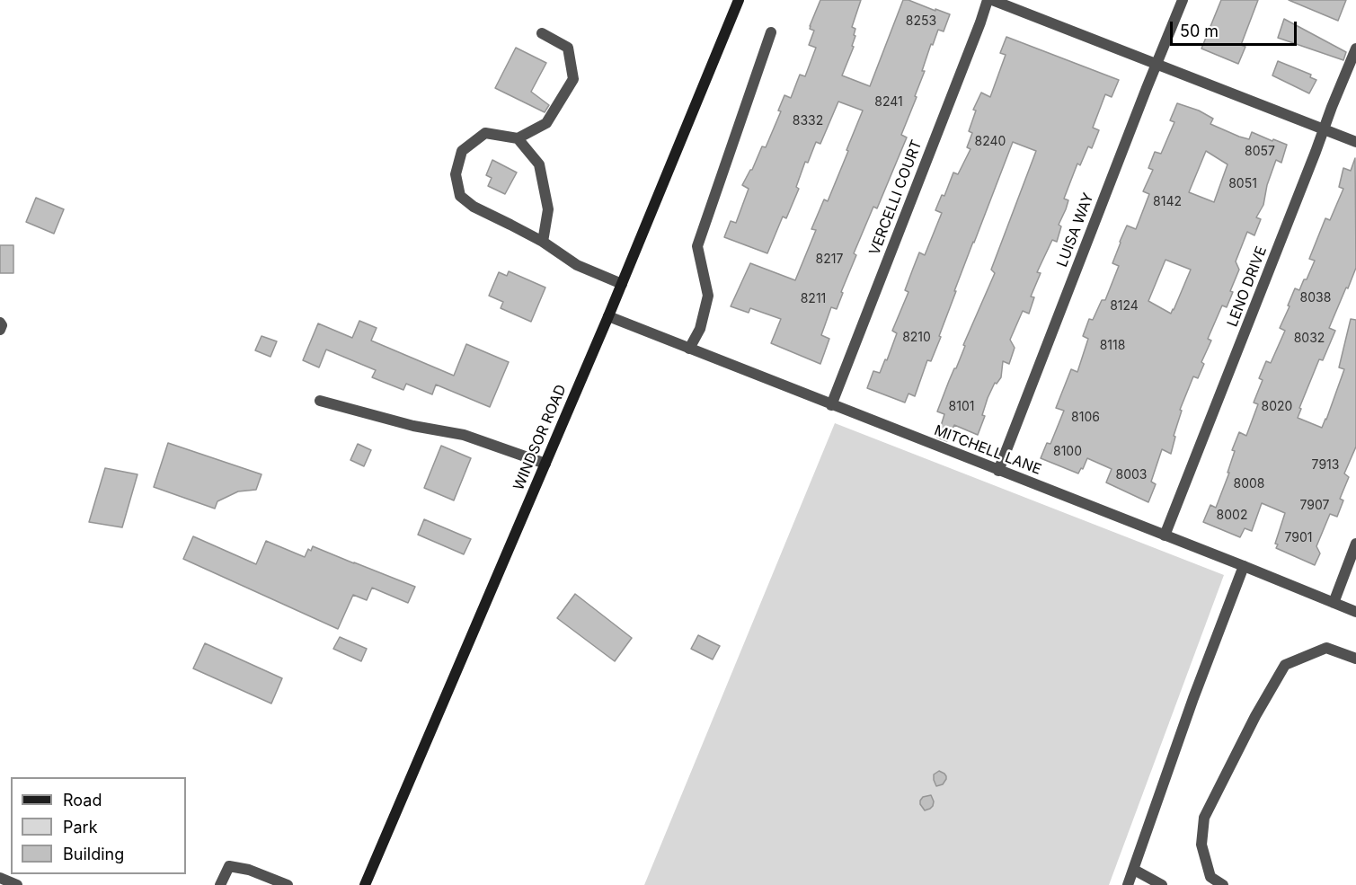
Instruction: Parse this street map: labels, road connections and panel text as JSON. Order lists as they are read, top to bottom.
{
  "streets": {
    "main road": ["WINDSOR ROAD"],
    "street": [
      "VERCELLI COURT",
      "LUISA WAY",
      "LENO DRIVE",
      "MITCHELL LANE"
    ]
  },
  "crossings": [
    ["VERCELLI COURT", "MITCHELL LANE"],
    ["LUISA WAY", "MITCHELL LANE"],
    ["LENO DRIVE", "MITCHELL LANE"],
    ["WINDSOR ROAD", "MITCHELL LANE"]
  ],
  "house_numbers": [
    "8253",
    "8241",
    "8332",
    "8240",
    "8057",
    "8051",
    "8142",
    "8217",
    "8038",
    "8211",
    "8124",
    "8210",
    "8032",
    "8118",
    "8101",
    "8020",
    "8106",
    "8100",
    "7913",
    "8003",
    "8008",
    "7907",
    "8002",
    "7901"
  ],
  "legend": ["Road", "Park", "Building"],
  "scale_bar": "50 m"
}
